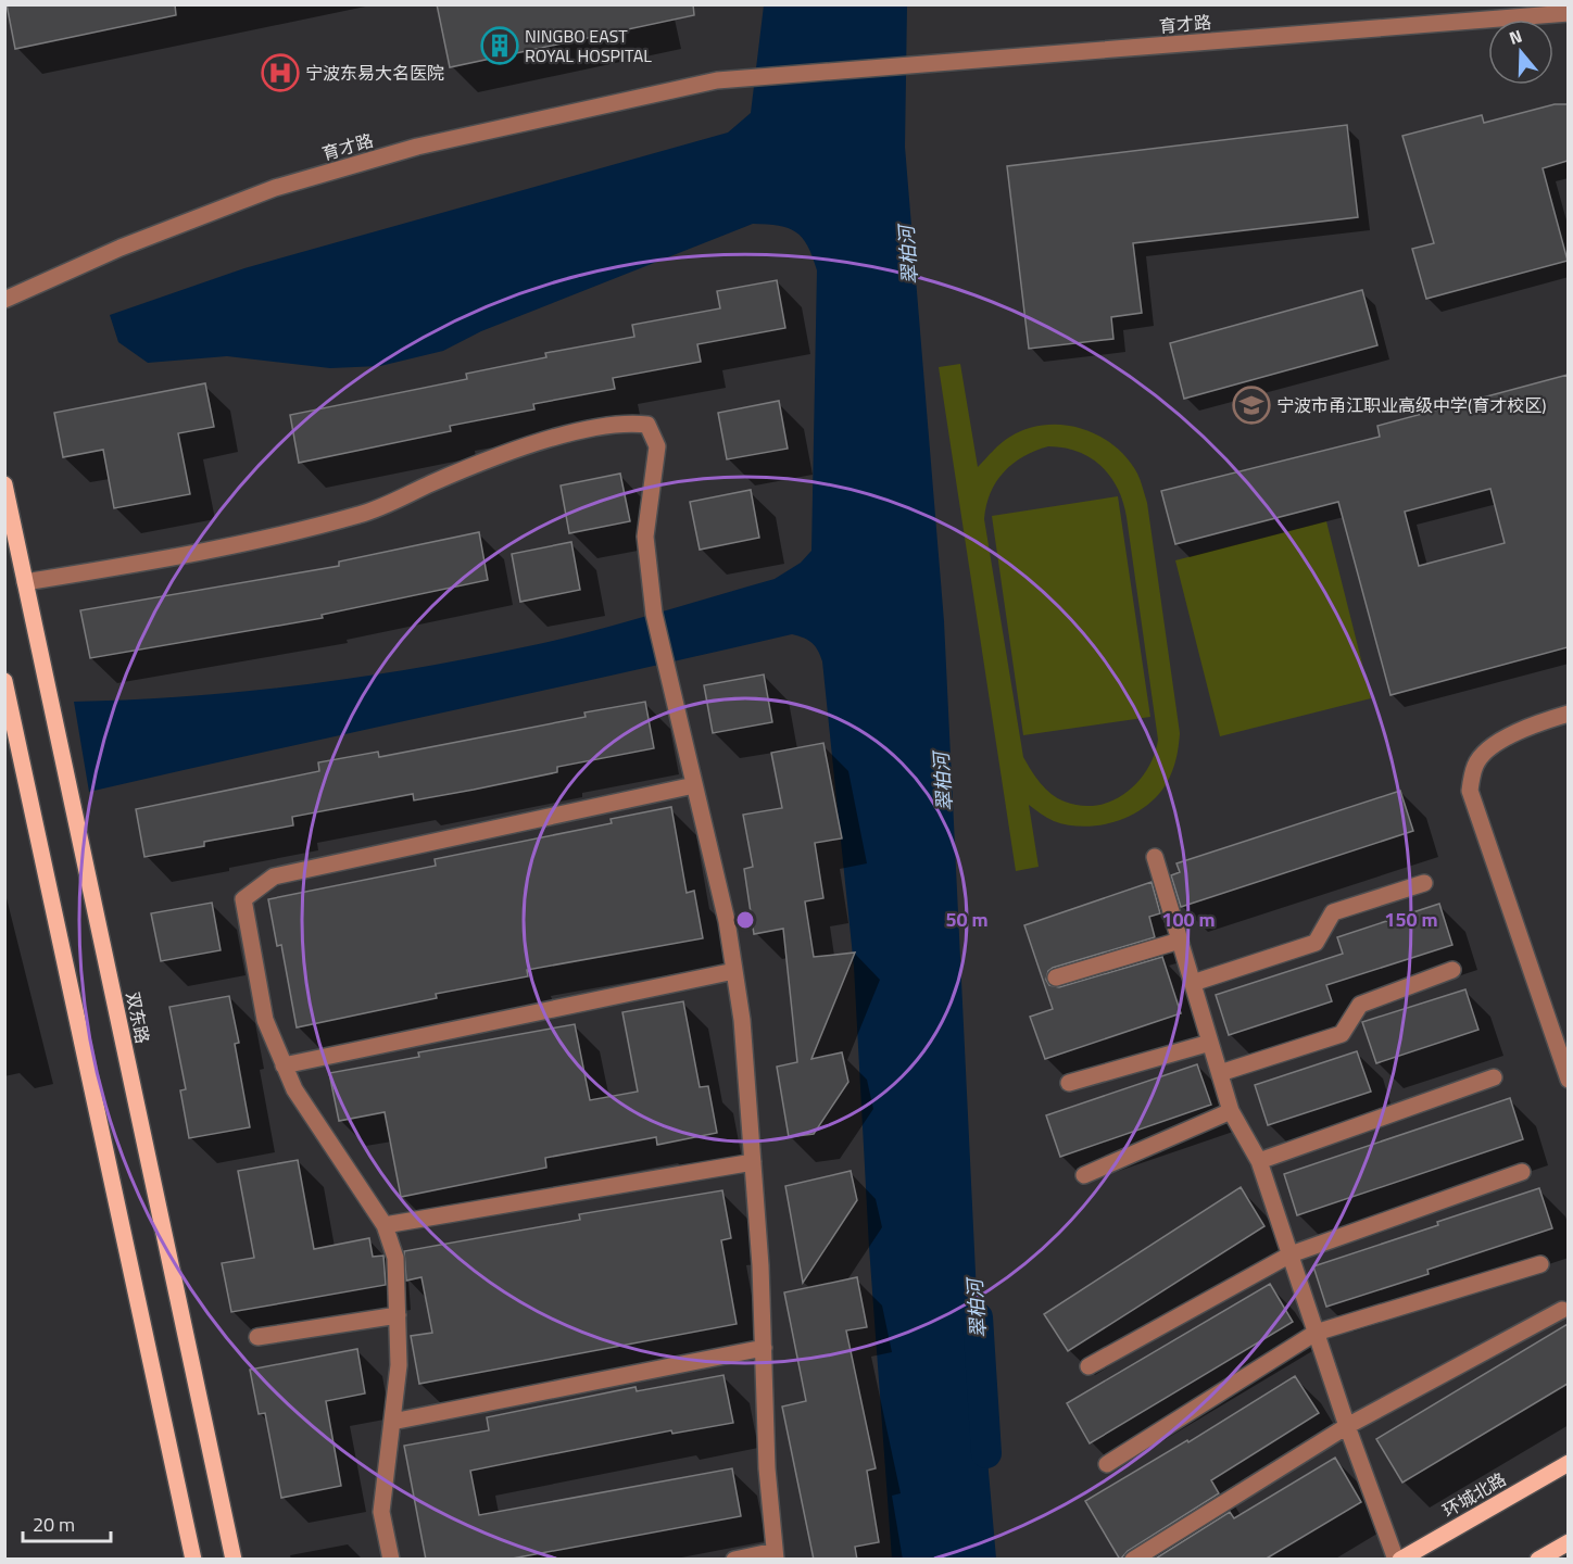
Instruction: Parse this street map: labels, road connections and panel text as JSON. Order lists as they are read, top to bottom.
{
  "streets": {
    "main road": ["双东路", "环城北路"],
    "street": ["育才路"]
  },
  "water": ["翠柏河"],
  "places": {
    "building": ["NINGBO EAST ROYAL HOSPITAL"],
    "hospital": ["宁波东易大名医院"],
    "school or university": ["宁波市甬江职业高级中学(育才校区)"]
  },
  "scale_bar": "20 m",
  "north": "top",
  "rings": ["50 m", "100 m", "150 m"]
}
